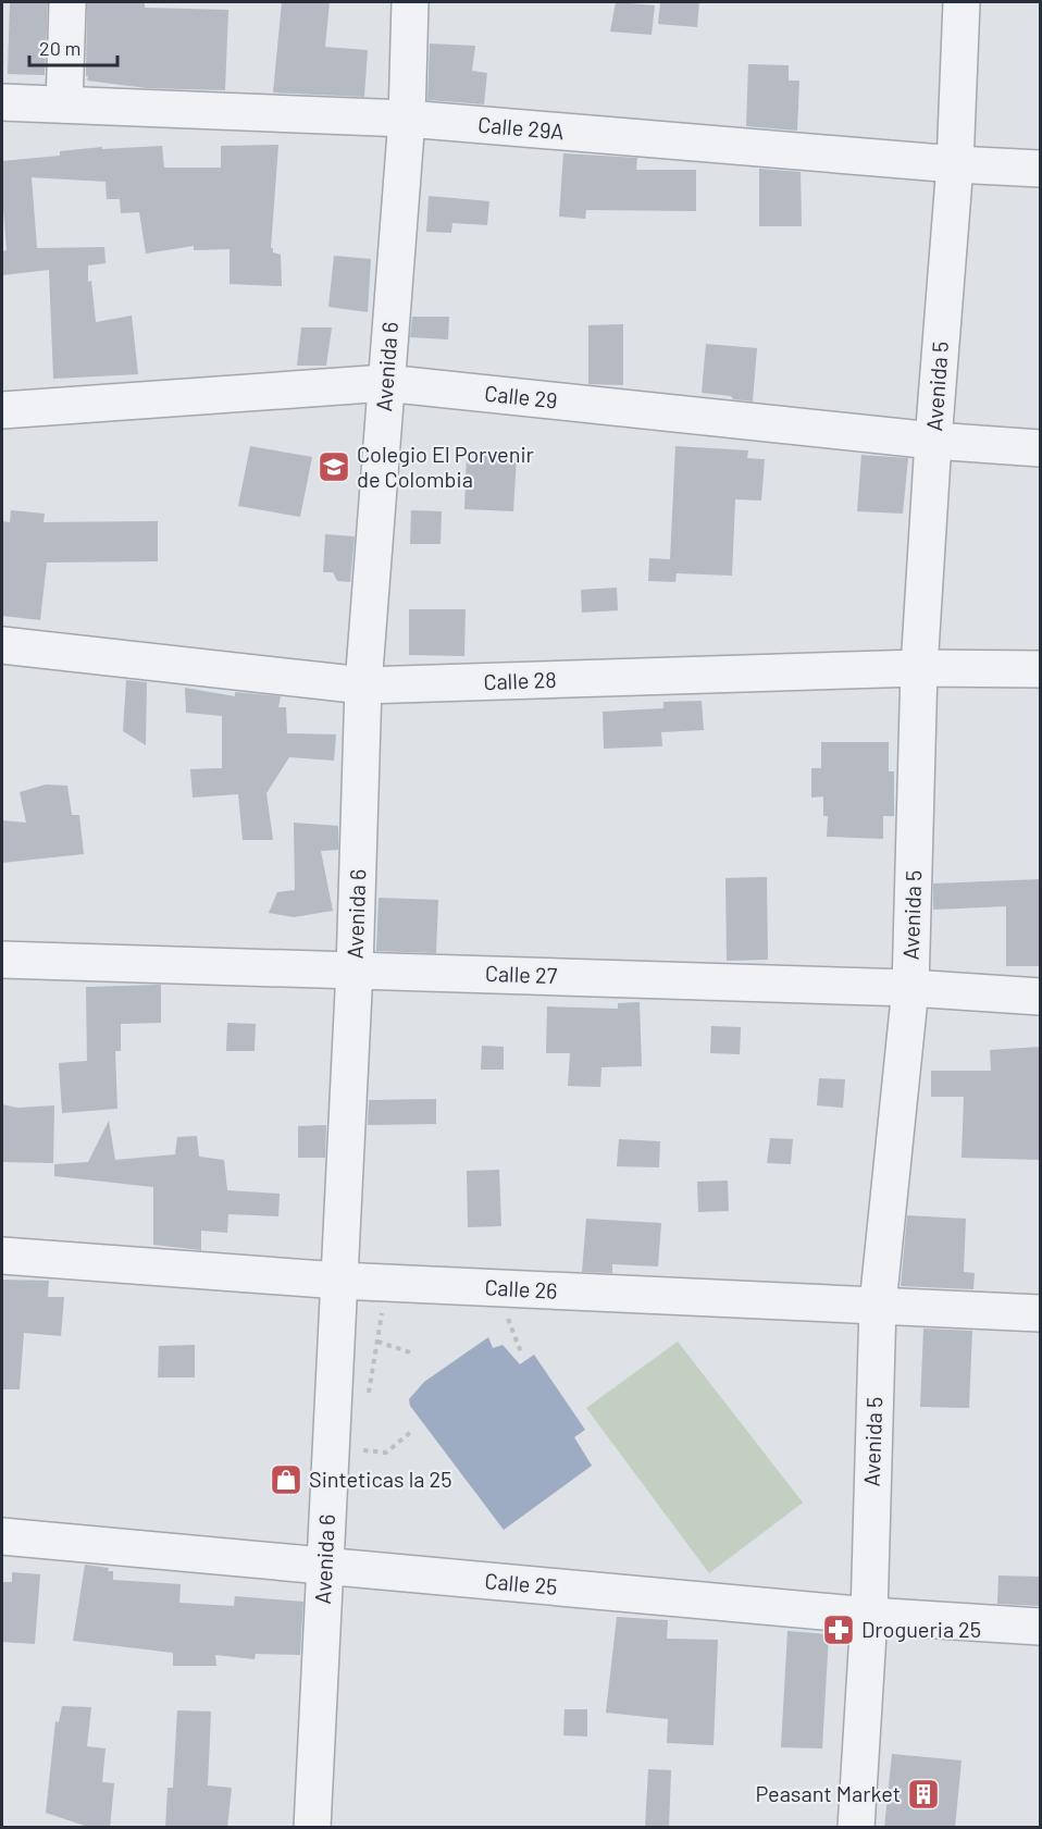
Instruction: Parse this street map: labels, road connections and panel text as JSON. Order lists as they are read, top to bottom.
{
  "streets": {
    "street": [
      "Calle 29A",
      "Avenida 6",
      "Avenida 5",
      "Calle 29",
      "Calle 28",
      "Calle 27",
      "Calle 26",
      "Calle 25"
    ]
  },
  "crossings": [
    ["Calle 29A", "Avenida 6"],
    ["Calle 29A", "Avenida 5"],
    ["Avenida 6", "Calle 29"],
    ["Avenida 6", "Calle 28"],
    ["Avenida 6", "Calle 27"],
    ["Avenida 6", "Calle 26"],
    ["Avenida 6", "Calle 25"],
    ["Avenida 5", "Calle 29"],
    ["Avenida 5", "Calle 28"],
    ["Avenida 5", "Calle 27"],
    ["Avenida 5", "Calle 26"],
    ["Avenida 5", "Calle 25"]
  ],
  "places": {
    "school or university": ["Colegio El Porvenir de Colombia"],
    "shop": ["Sinteticas la 25"],
    "pharmacy": ["Drogueria 25"],
    "building": ["Peasant Market"]
  },
  "scale_bar": "20 m"
}
